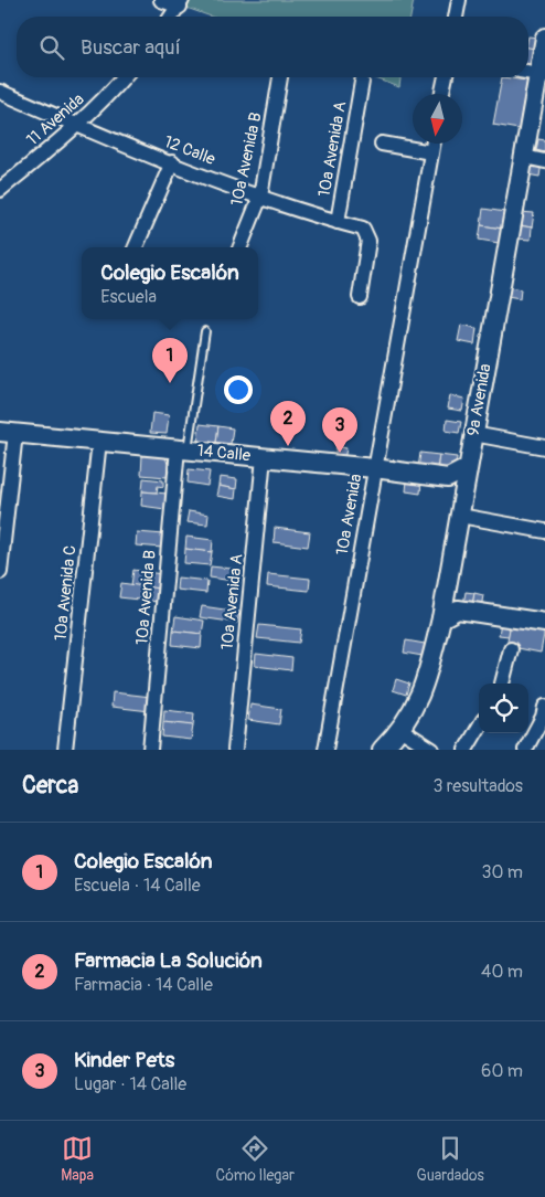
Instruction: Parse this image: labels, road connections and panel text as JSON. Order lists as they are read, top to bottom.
{
  "streets": {
    "street": [
      "11 Avenida",
      "10a Avenida A",
      "12 Calle",
      "10a Avenida B",
      "9a Avenida",
      "14 Calle",
      "10a Avenida",
      "10a Avenida C"
    ]
  },
  "crossings": [
    ["11 Avenida", "12 Calle"],
    ["10a Avenida A", "12 Calle"],
    ["10a Avenida A", "14 Calle"],
    ["12 Calle", "10a Avenida B"],
    ["10a Avenida B", "14 Calle"],
    ["14 Calle", "10a Avenida"],
    ["14 Calle", "10a Avenida C"]
  ],
  "north": "bottom",
  "page": {
    "search": "Buscar aquí",
    "popup": ["Colegio Escalón", "Escuela"],
    "pins": ["1", "2", "3"],
    "heading": ["Cerca", "3 resultados"],
    "list": [
      {
        "mark": "1",
        "name": "Colegio Escalón",
        "note": "Escuela · 14 Calle",
        "value": "30 m"
      },
      {
        "mark": "2",
        "name": "Farmacia La Solución",
        "note": "Farmacia · 14 Calle",
        "value": "40 m"
      },
      {
        "mark": "3",
        "name": "Kinder Pets",
        "note": "Lugar · 14 Calle",
        "value": "60 m"
      }
    ],
    "nav": ["Mapa", "Cómo llegar", "Guardados"]
  }
}
